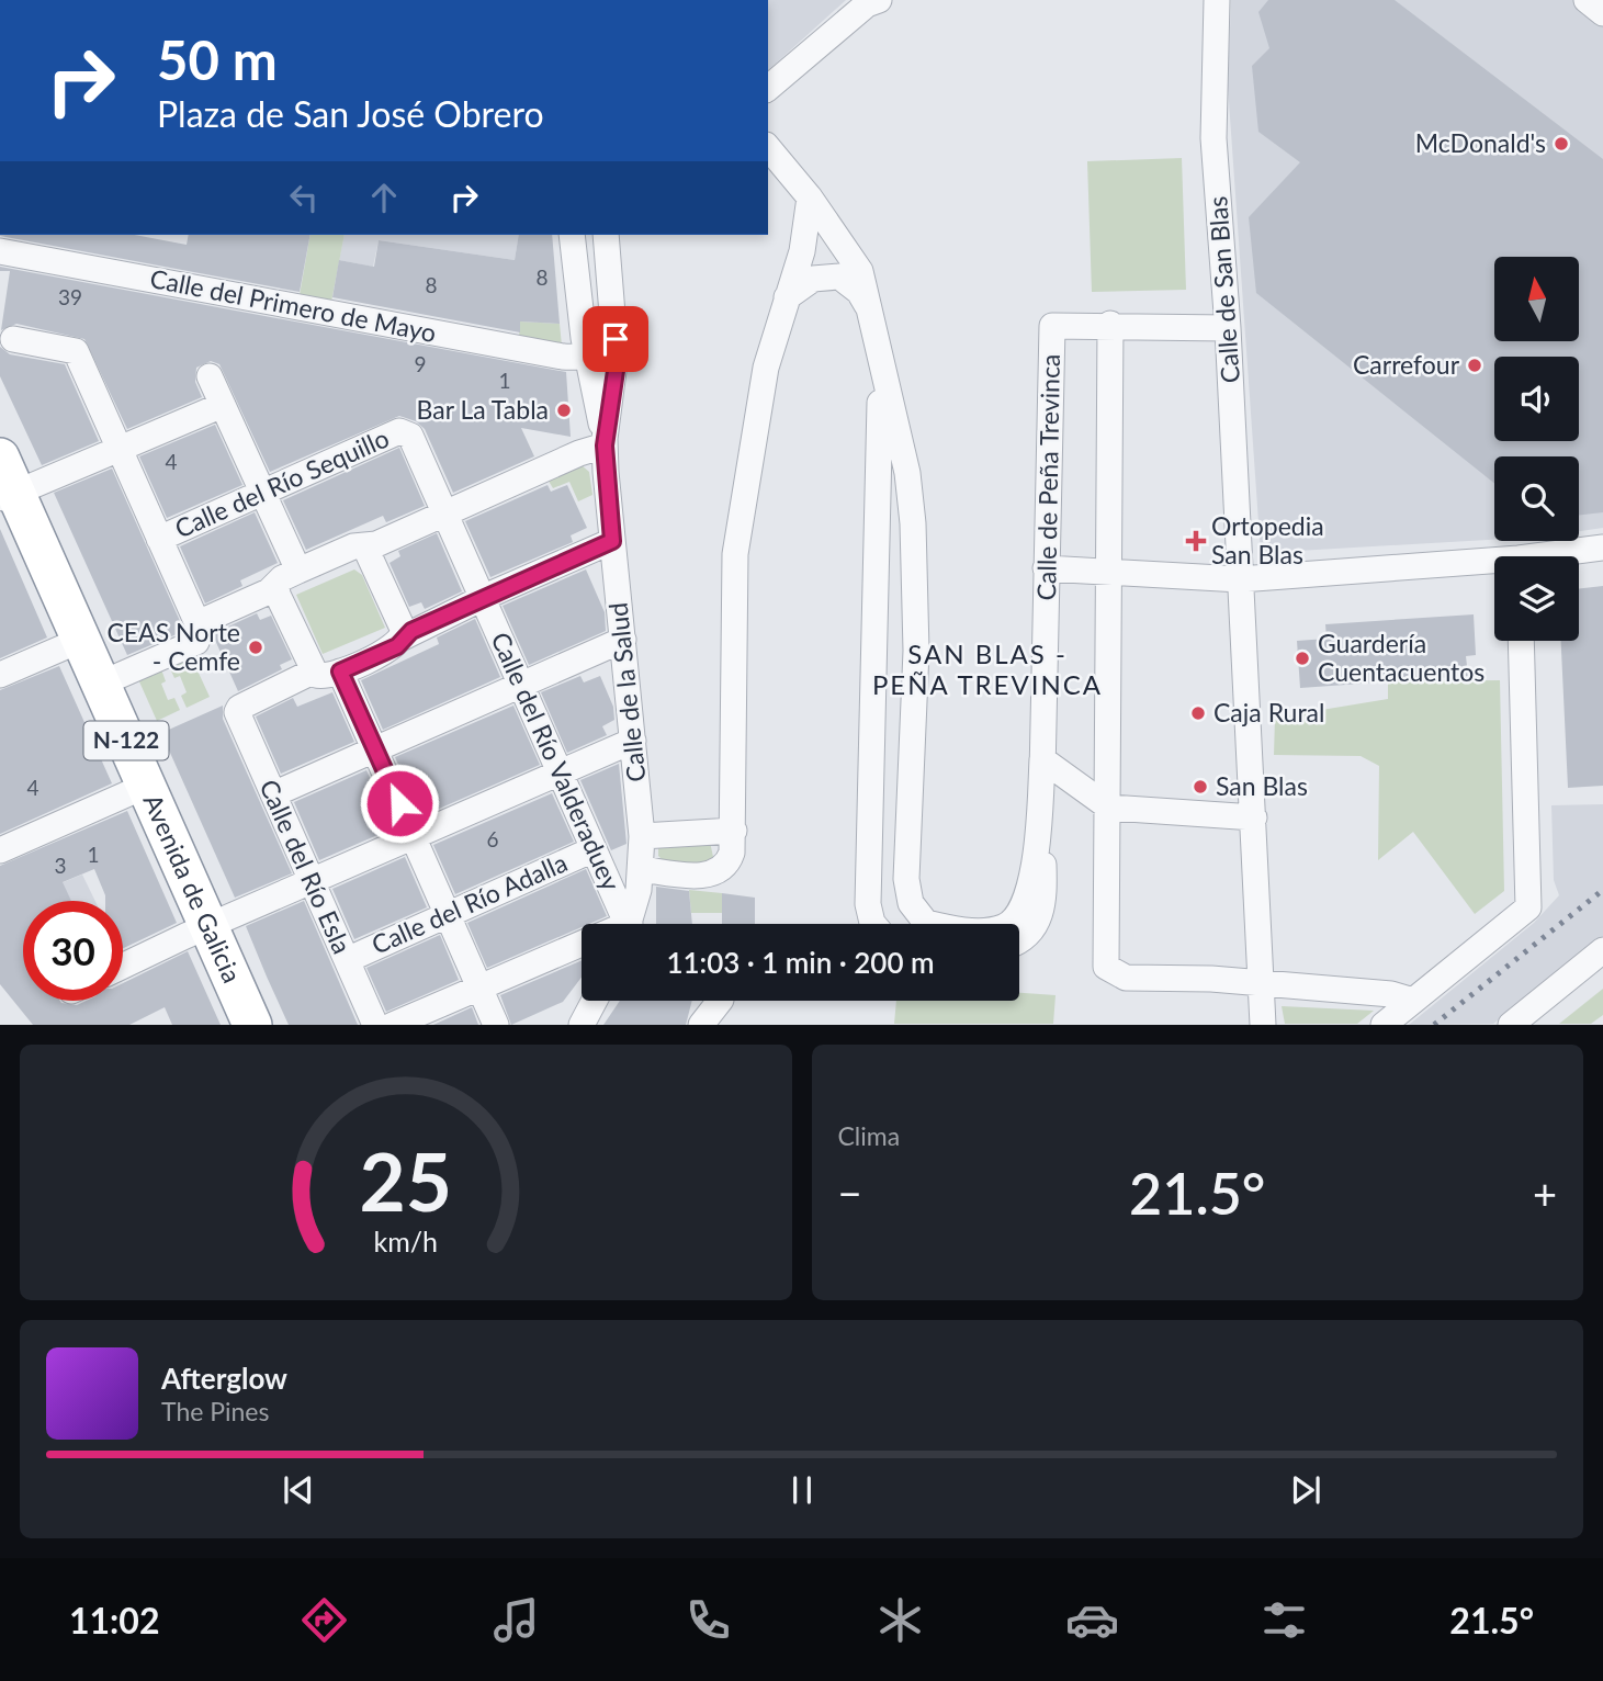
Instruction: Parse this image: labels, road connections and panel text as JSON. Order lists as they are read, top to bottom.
{
  "streets": {
    "highway": ["N-122", "Avenida de Galicia"],
    "street": [
      "Calle de San Blas",
      "Calle del Primero de Mayo",
      "Calle de Peña Trevinca",
      "Calle del Río Sequillo",
      "Calle de la Salud",
      "Calle del Río Valderaduey",
      "Calle del Río Esla",
      "Calle del Río Adalla"
    ]
  },
  "crossings": [
    ["Calle de San Blas", "Calle de Peña Trevinca"],
    ["Calle del Río Sequillo", "Calle del Río Valderaduey"],
    ["Calle de la Salud", "Calle del Río Adalla"],
    ["Calle del Río Valderaduey", "Calle del Río Adalla"],
    ["Calle del Río Esla", "Calle del Río Adalla"]
  ],
  "districts": ["SAN BLAS - PEÑA TREVINCA"],
  "places": {
    "other": [
      "McDonald's",
      "Carrefour",
      "Bar La Tabla",
      "CEAS Norte - Cemfe",
      "Guardería Cuentacuentos",
      "Caja Rural",
      "San Blas"
    ],
    "health": ["Ortopedia San Blas"]
  },
  "house_numbers": [
    "8",
    "8",
    "39",
    "9",
    "1",
    "4",
    "4",
    "6",
    "1",
    "3"
  ],
  "north": "top",
  "page": {
    "turn": ["50 m", "Plaza de San José Obrero"],
    "limit": "30",
    "trip": "11:03 · 1 min · 200 m",
    "tile": "Clima",
    "heat": ["−", "21.5°", "+"],
    "song": ["Afterglow", "The Pines"],
    "tabs": ["11:02", "21.5°"],
    "gauge": ["25", "km/h"]
  }
}
